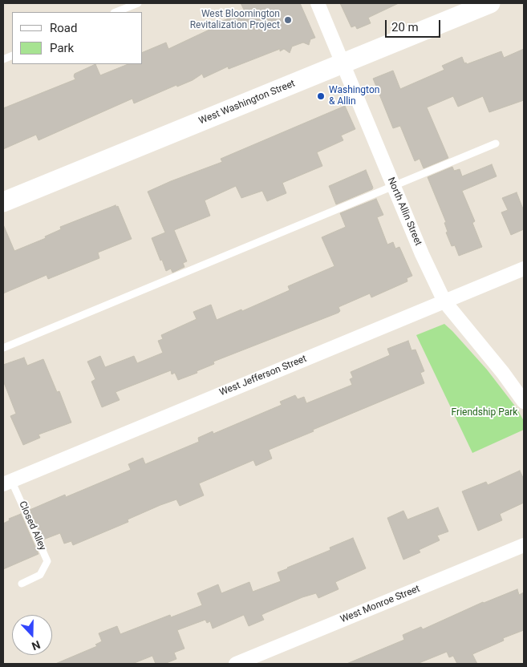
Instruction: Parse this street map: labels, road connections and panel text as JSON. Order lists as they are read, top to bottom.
{
  "streets": {
    "main road": ["West Washington Street"],
    "street": ["North Allin Street", "West Jefferson Street", "West Monroe Street"],
    "lane": ["Closed Alley"]
  },
  "crossings": [
    ["West Washington Street", "North Allin Street"],
    ["North Allin Street", "West Jefferson Street"],
    ["West Jefferson Street", "Closed Alley"]
  ],
  "parks": ["Friendship Park"],
  "places": ["West Bloomington Revitalization Project", "Washington & Allin"],
  "legend": ["Road", "Park"],
  "scale_bar": "20 m",
  "north": "bottom"
}
